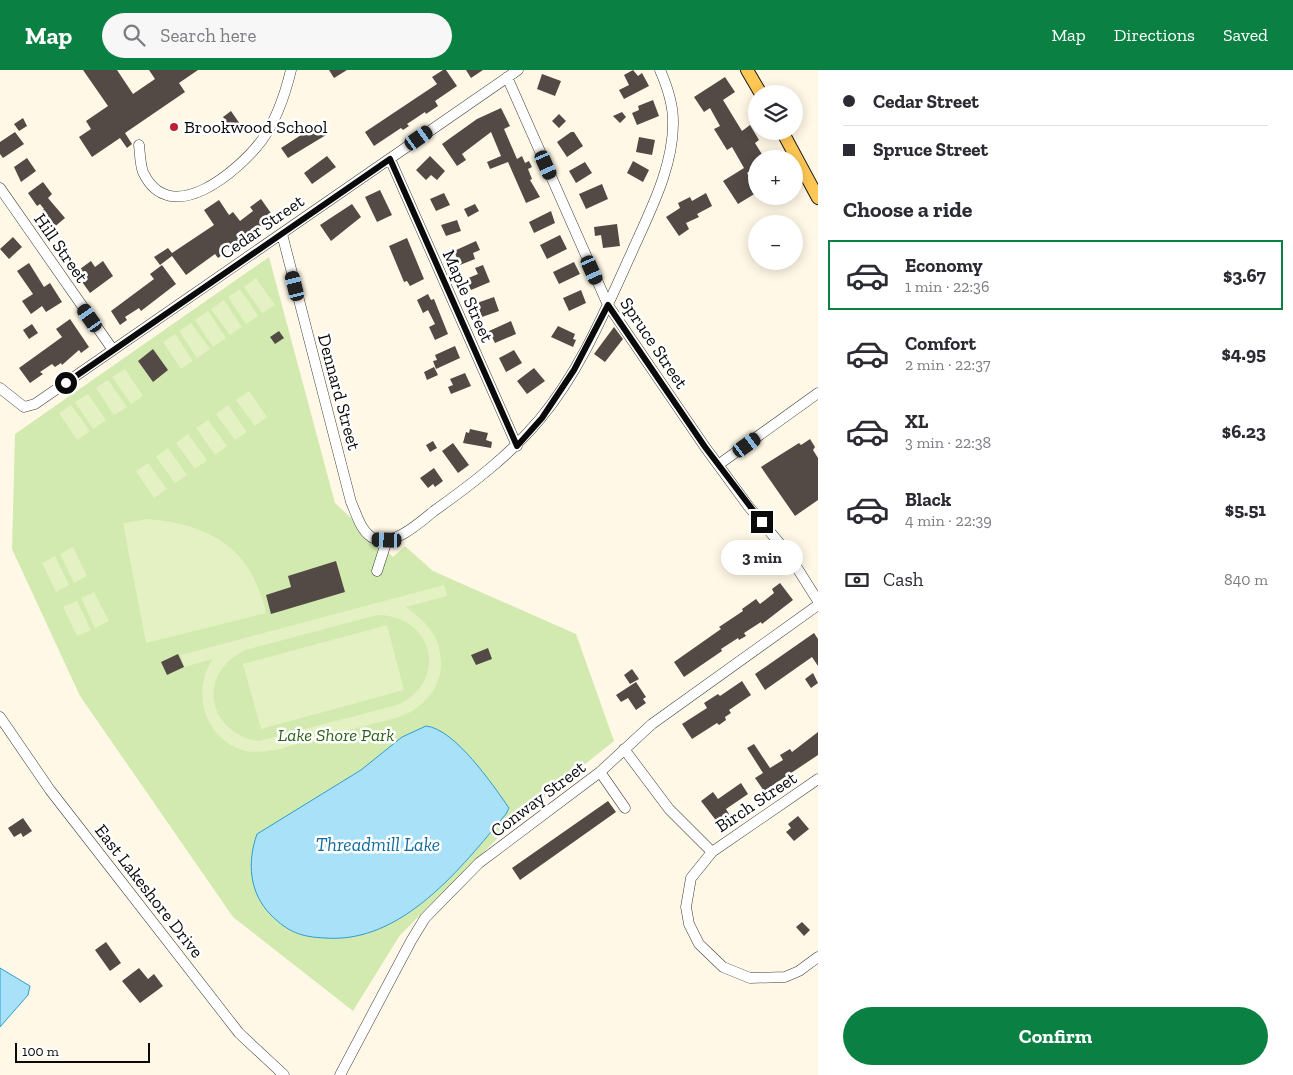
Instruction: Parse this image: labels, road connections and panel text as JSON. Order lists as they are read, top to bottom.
{
  "streets": {
    "street": [
      "Cedar Street",
      "Hill Street",
      "Maple Street",
      "Spruce Street",
      "Dennard Street",
      "Conway Street",
      "Birch Street",
      "East Lakeshore Drive"
    ]
  },
  "crossings": [
    ["Cedar Street", "Hill Street"],
    ["Cedar Street", "Maple Street"],
    ["Cedar Street", "Spruce Street"],
    ["Cedar Street", "Dennard Street"]
  ],
  "water": ["Threadmill Lake"],
  "parks": ["Lake Shore Park"],
  "places": ["Brookwood School"],
  "scale_bar": "100 m",
  "page": {
    "header": "Map",
    "search": "Search here",
    "nav": ["Map", "Directions", "Saved"],
    "banner": ["Cedar Street", "Spruce Street"],
    "map_buttons": ["+", "−"],
    "heading": "Choose a ride",
    "list": [
      {
        "name": "Economy",
        "note": "1 min · 22:36",
        "value": "$3.67"
      },
      {
        "name": "Comfort",
        "note": "2 min · 22:37",
        "value": "$4.95"
      },
      {
        "name": "XL",
        "note": "3 min · 22:38",
        "value": "$6.23"
      },
      {
        "name": "Black",
        "note": "4 min · 22:39",
        "value": "$5.51"
      }
    ],
    "bubble": "3 min",
    "pay": ["Cash", "840 m"],
    "buttons": "Confirm",
    "scale": "100 m"
  }
}
